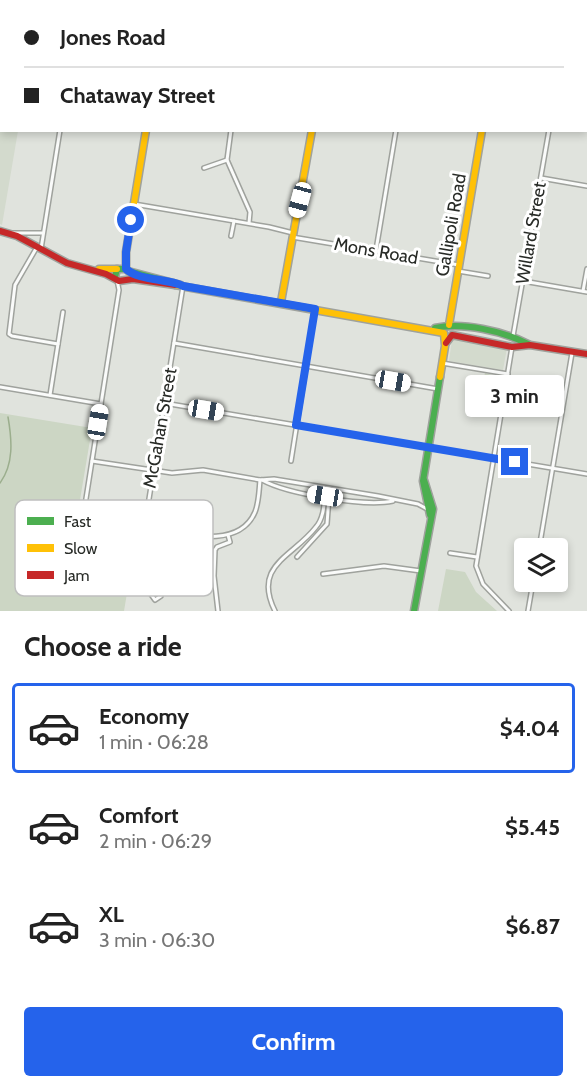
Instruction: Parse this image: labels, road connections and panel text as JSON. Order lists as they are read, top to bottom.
{
  "streets": {
    "street": [
      "Gallipoli Road",
      "Willard Street",
      "Mons Road",
      "McGahan Street"
    ]
  },
  "crossings": [
    ["Gallipoli Road", "Mons Road"]
  ],
  "legend": ["Fast", "Slow", "Jam"],
  "page": {
    "banner": ["Jones Road", "Chataway Street"],
    "bubble": "3 min",
    "heading": "Choose a ride",
    "list": [
      {
        "name": "Economy",
        "note": "1 min · 06:28",
        "value": "$4.04"
      },
      {
        "name": "Comfort",
        "note": "2 min · 06:29",
        "value": "$5.45"
      },
      {
        "name": "XL",
        "note": "3 min · 06:30",
        "value": "$6.87"
      }
    ],
    "buttons": "Confirm"
  }
}
